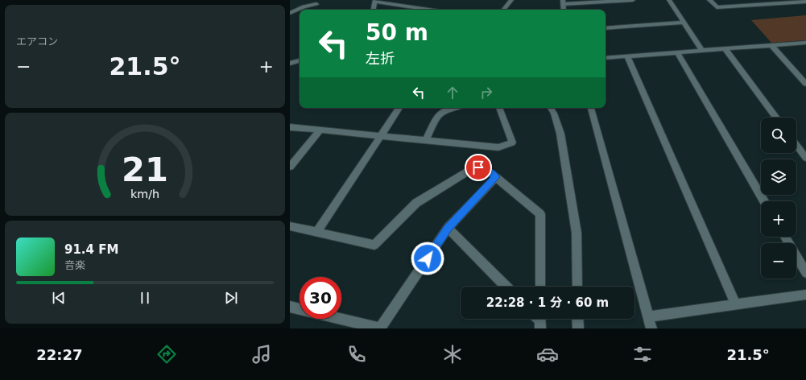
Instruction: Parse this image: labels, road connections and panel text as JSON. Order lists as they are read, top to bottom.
{
  "page": {
    "tile": "エアコン",
    "turn": ["50 m", "左折"],
    "heat": ["−", "21.5°", "+"],
    "map_buttons": ["+", "−"],
    "song": ["91.4 FM", "音楽"],
    "limit": "30",
    "trip": "22:28 · 1 分 · 60 m",
    "tabs": ["22:27", "21.5°"],
    "gauge": ["21", "km/h"]
  }
}
